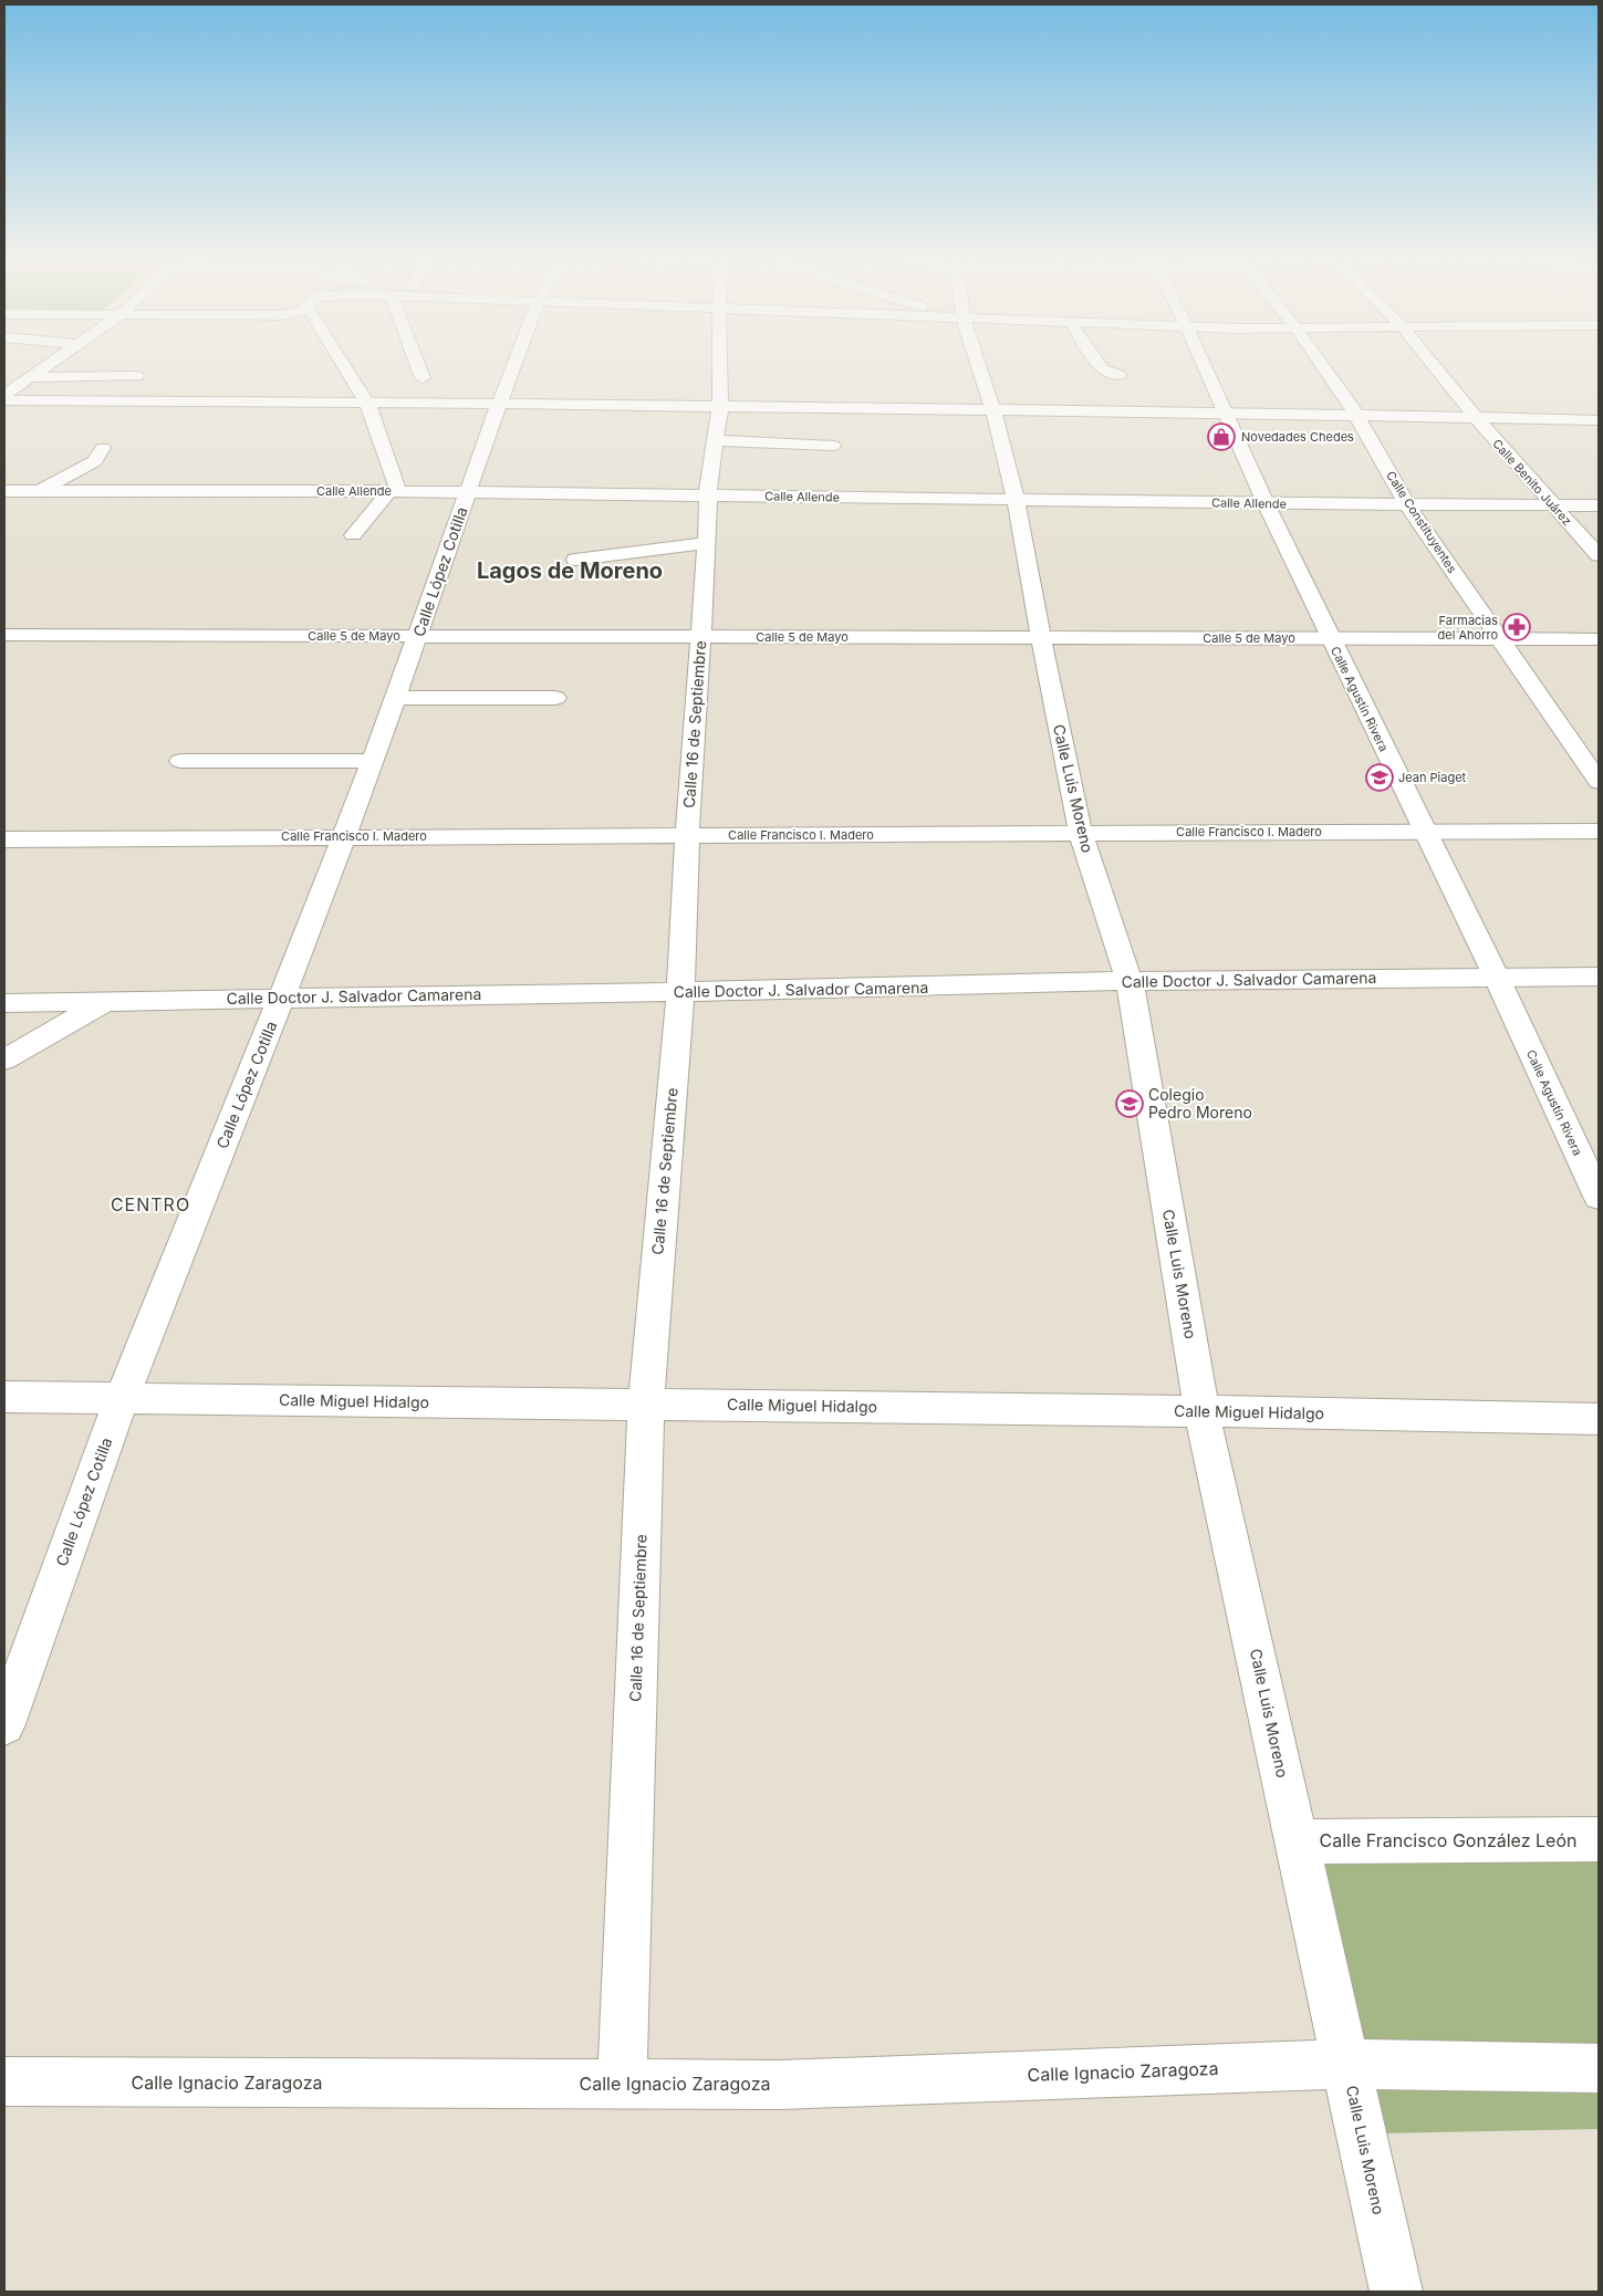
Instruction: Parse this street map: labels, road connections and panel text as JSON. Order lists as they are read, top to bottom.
{
  "streets": {
    "main road": [
      "Calle Benito Juárez",
      "Calle Allende",
      "Calle Constituyentes",
      "Calle López Cotilla",
      "Calle 5 de Mayo",
      "Calle Agustín Rivera",
      "Calle 16 de Septiembre",
      "Calle Luis Moreno",
      "Calle Francisco I. Madero",
      "Calle Doctor J. Salvador Camarena",
      "Calle Miguel Hidalgo",
      "Calle Francisco González León",
      "Calle Ignacio Zaragoza"
    ]
  },
  "crossings": [
    ["Calle Benito Juárez", "Calle Allende"],
    ["Calle Allende", "Calle Constituyentes"],
    ["Calle Allende", "Calle López Cotilla"],
    ["Calle Allende", "Calle Agustín Rivera"],
    ["Calle Allende", "Calle 16 de Septiembre"],
    ["Calle Allende", "Calle Luis Moreno"],
    ["Calle Constituyentes", "Calle 5 de Mayo"],
    ["Calle López Cotilla", "Calle 5 de Mayo"],
    ["Calle López Cotilla", "Calle Francisco I. Madero"],
    ["Calle López Cotilla", "Calle Doctor J. Salvador Camarena"],
    ["Calle López Cotilla", "Calle Miguel Hidalgo"],
    ["Calle 5 de Mayo", "Calle Agustín Rivera"],
    ["Calle 5 de Mayo", "Calle 16 de Septiembre"],
    ["Calle 5 de Mayo", "Calle Luis Moreno"],
    ["Calle Agustín Rivera", "Calle Francisco I. Madero"],
    ["Calle Agustín Rivera", "Calle Doctor J. Salvador Camarena"],
    ["Calle 16 de Septiembre", "Calle Francisco I. Madero"],
    ["Calle 16 de Septiembre", "Calle Doctor J. Salvador Camarena"],
    ["Calle 16 de Septiembre", "Calle Miguel Hidalgo"],
    ["Calle 16 de Septiembre", "Calle Ignacio Zaragoza"],
    ["Calle Luis Moreno", "Calle Francisco I. Madero"],
    ["Calle Luis Moreno", "Calle Doctor J. Salvador Camarena"],
    ["Calle Luis Moreno", "Calle Miguel Hidalgo"],
    ["Calle Luis Moreno", "Calle Francisco González León"],
    ["Calle Luis Moreno", "Calle Ignacio Zaragoza"]
  ],
  "districts": ["Lagos de Moreno", "CENTRO"],
  "places": {
    "shop": ["Novedades Chedes"],
    "pharmacy": ["Farmacias del Ahorro"],
    "school or university": ["Jean Piaget", "Colegio Pedro Moreno"]
  }
}
